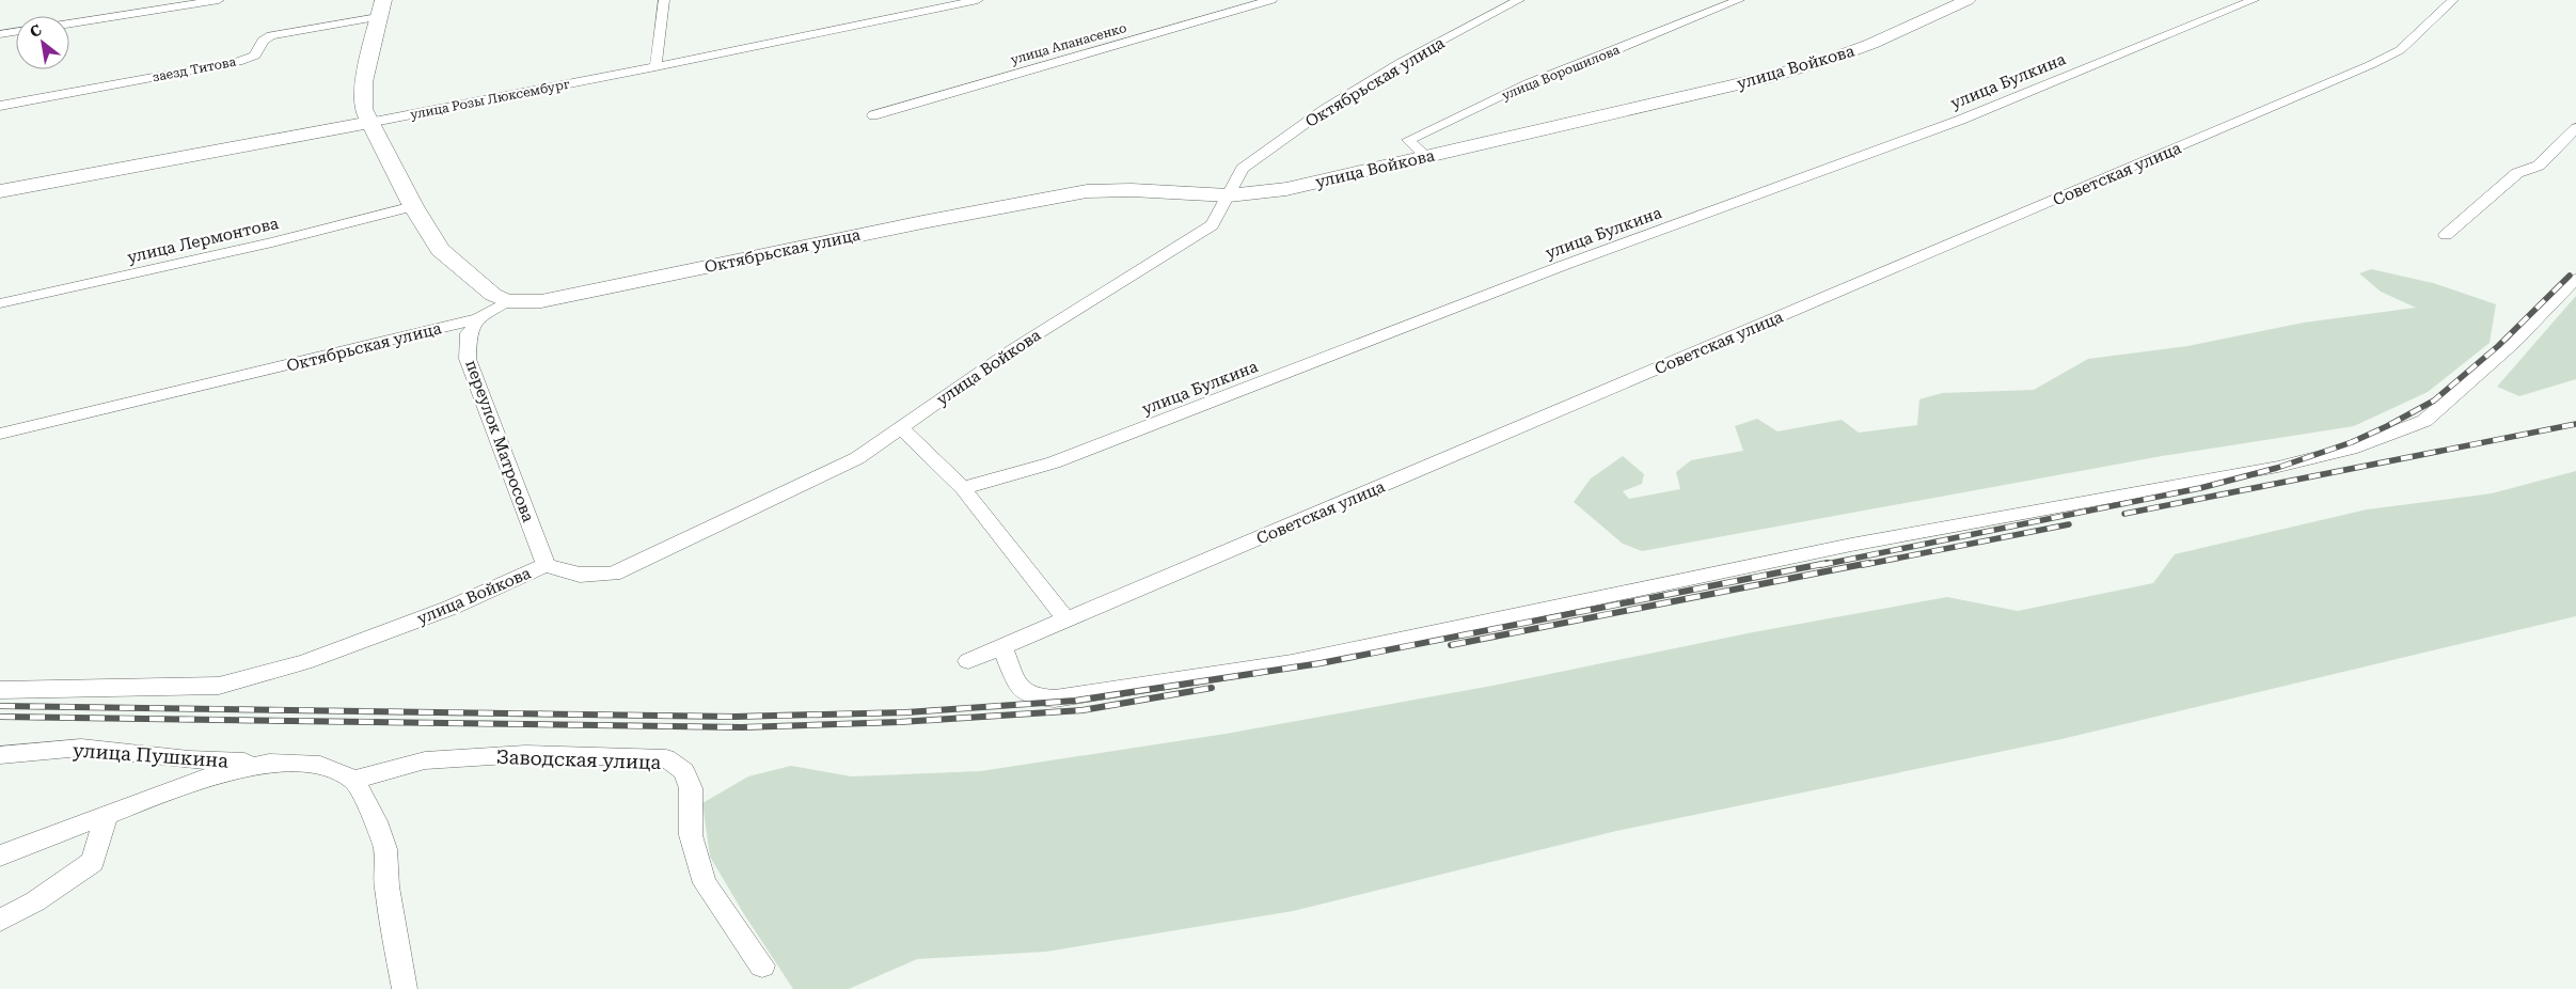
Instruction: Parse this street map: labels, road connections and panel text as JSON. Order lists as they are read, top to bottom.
{
  "streets": {
    "main road": ["улица Войкова", "Октябрьская улица", "улица Розы Люксембург"],
    "street": [
      "улица Апанасенко",
      "заезд Титова",
      "улица Ворошилова",
      "улица Булкина",
      "Советская улица",
      "улица Лермонтова",
      "переулок Матросова",
      "улица Пушкина",
      "Заводская улица"
    ]
  },
  "crossings": [
    ["улица Войкова", "улица Ворошилова"],
    ["улица Войкова", "Октябрьская улица"],
    ["улица Войкова", "переулок Матросова"],
    ["Октябрьская улица", "переулок Матросова"]
  ],
  "north": "top left"
}
